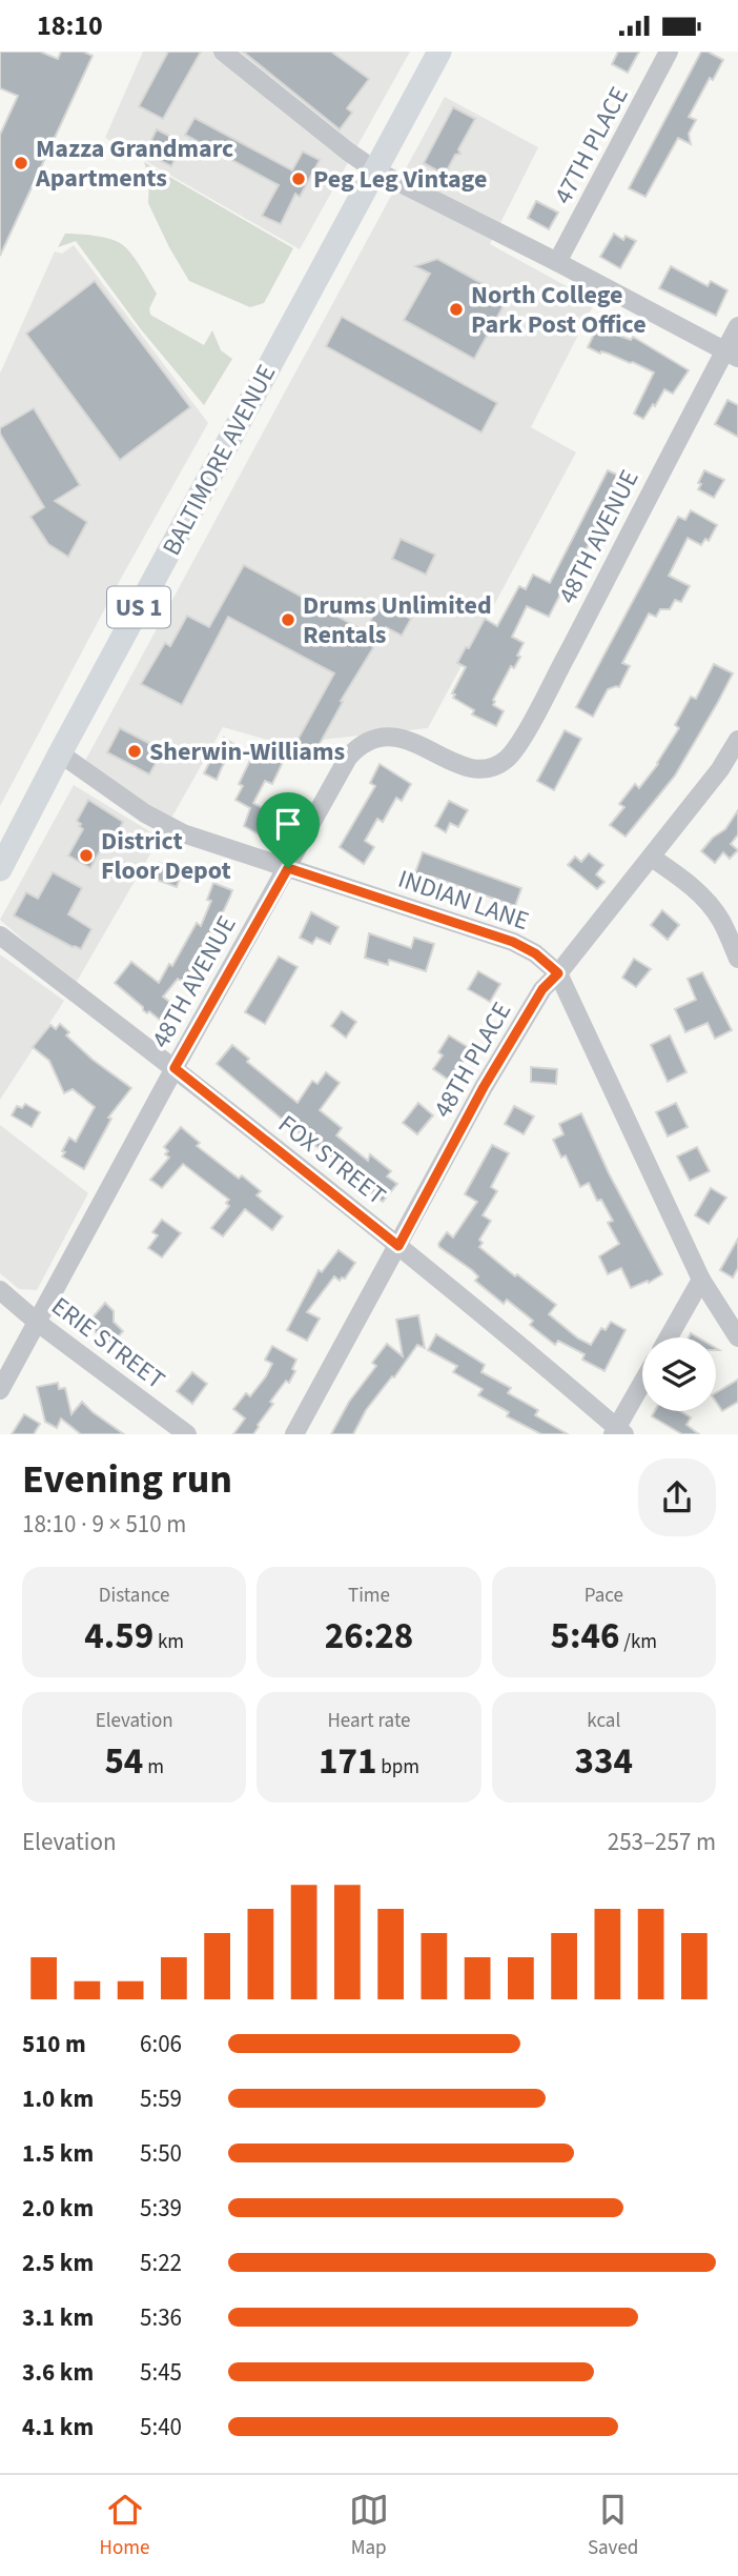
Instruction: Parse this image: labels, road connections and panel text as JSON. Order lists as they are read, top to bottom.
{
  "streets": {
    "main road": ["BALTIMORE AVENUE", "US 1"],
    "street": [
      "47TH PLACE",
      "48TH AVENUE",
      "INDIAN LANE",
      "48TH PLACE",
      "FOX STREET",
      "ERIE STREET"
    ]
  },
  "crossings": [
    ["BALTIMORE AVENUE", "INDIAN LANE"],
    ["48TH AVENUE", "INDIAN LANE"],
    ["48TH AVENUE", "FOX STREET"],
    ["48TH AVENUE", "ERIE STREET"],
    ["INDIAN LANE", "48TH PLACE"],
    ["48TH PLACE", "FOX STREET"]
  ],
  "places": [
    "Mazza Grandmarc Apartments",
    "Peg Leg Vintage",
    "North College Park Post Office",
    "Drums Unlimited Rentals",
    "Sherwin-Williams",
    "District Floor Depot"
  ],
  "page": {
    "status": "18:10",
    "heading": ["Evening run", "18:10 · 9 × 510 m"],
    "stats": [
      ["Distance", "4.59 km"],
      ["Time", "26:28"],
      ["Pace", "5:46 /km"],
      ["Elevation", "54 m"],
      ["Heart rate", "171 bpm"],
      ["kcal", "334"]
    ],
    "chart": ["Elevation", "253–257 m"],
    "list": [
      {
        "name": "510 m",
        "note": "6:06"
      },
      {
        "name": "1.0 km",
        "note": "5:59"
      },
      {
        "name": "1.5 km",
        "note": "5:50"
      },
      {
        "name": "2.0 km",
        "note": "5:39"
      },
      {
        "name": "2.5 km",
        "note": "5:22"
      },
      {
        "name": "3.1 km",
        "note": "5:36"
      },
      {
        "name": "3.6 km",
        "note": "5:45"
      },
      {
        "name": "4.1 km",
        "note": "5:40"
      }
    ],
    "tabs": ["Home", "Map", "Saved"]
  }
}
